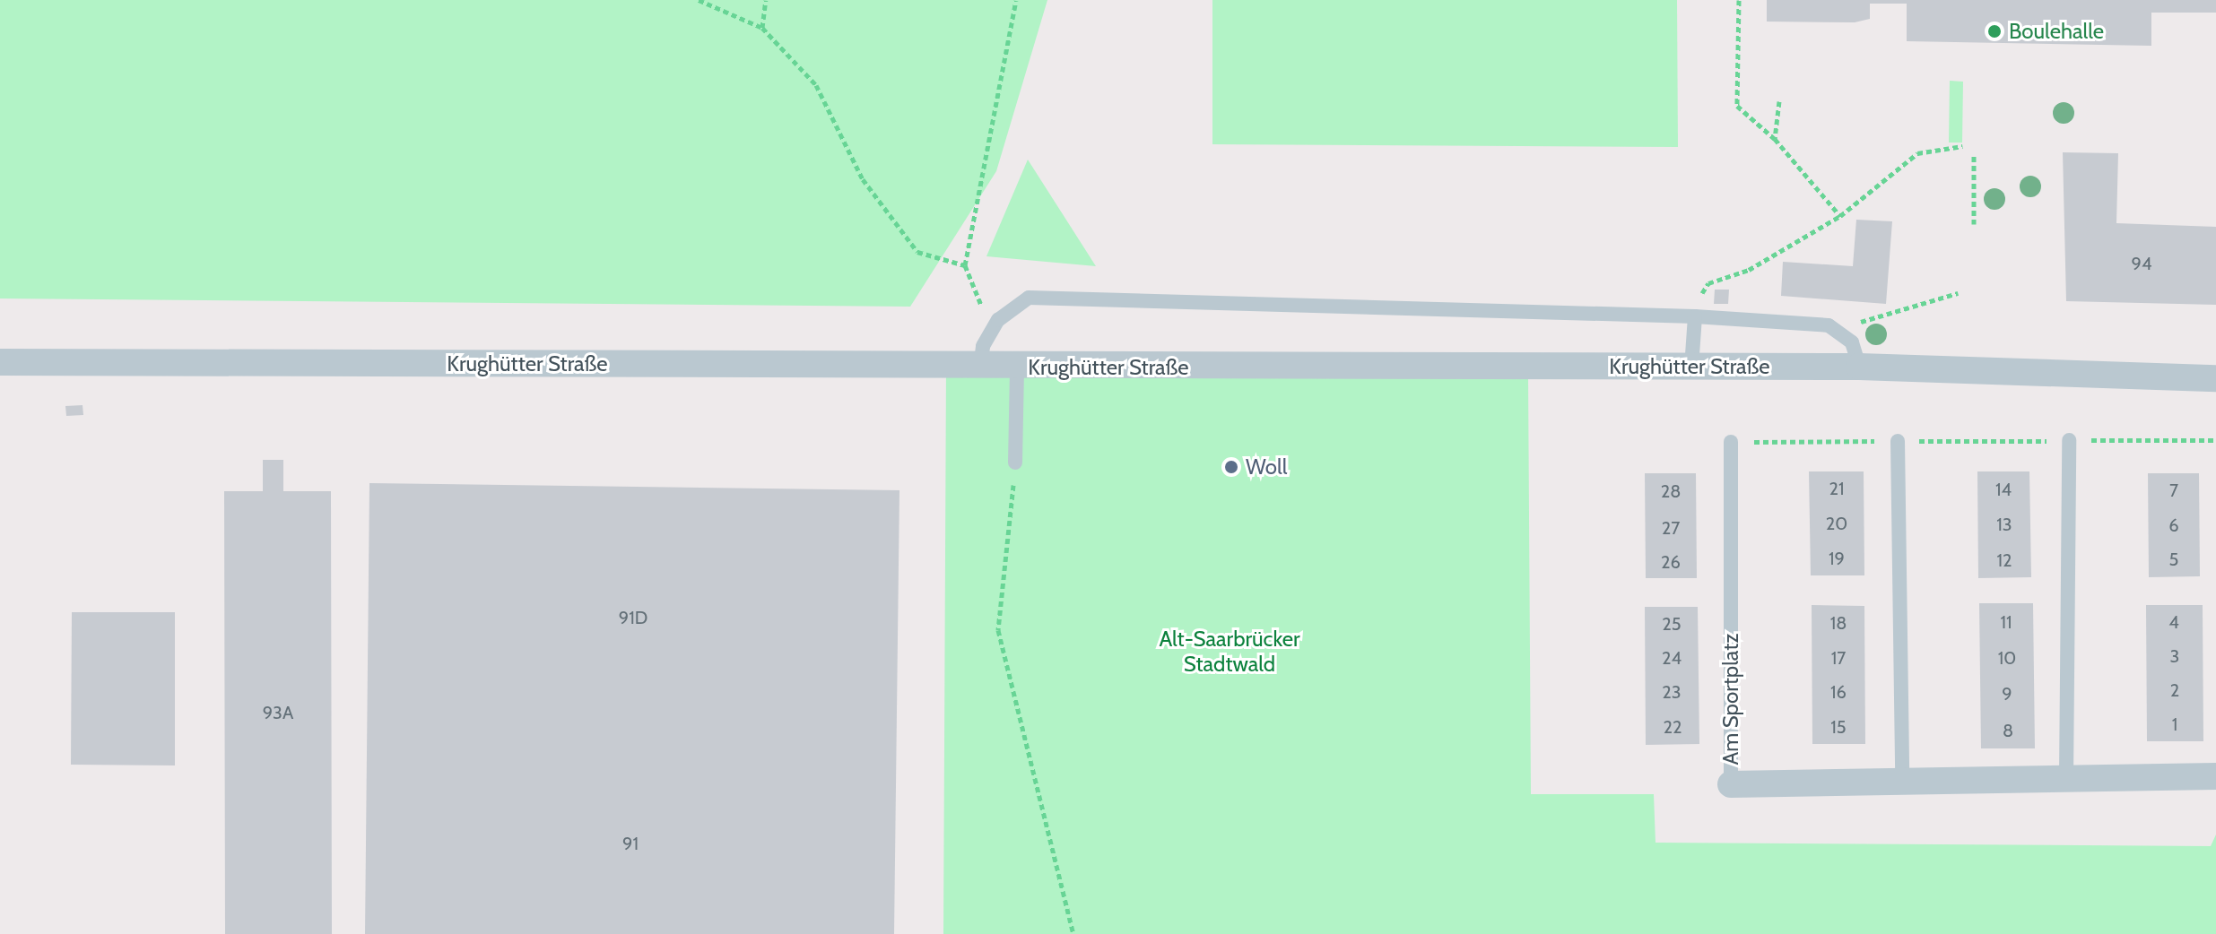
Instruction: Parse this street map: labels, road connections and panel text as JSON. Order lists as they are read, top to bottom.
{
  "streets": {
    "street": ["Krughütter Straße", "Am Sportplatz"]
  },
  "parks": ["Alt-Saarbrücker Stadtwald"],
  "places": ["Boulehalle", "Woll"],
  "house_numbers": [
    "94",
    "21",
    "14",
    "7",
    "28",
    "20",
    "13",
    "6",
    "27",
    "19",
    "5",
    "12",
    "26",
    "91D",
    "11",
    "4",
    "18",
    "25",
    "3",
    "24",
    "17",
    "10",
    "2",
    "23",
    "16",
    "9",
    "93A",
    "1",
    "22",
    "15",
    "8",
    "91"
  ]
}
